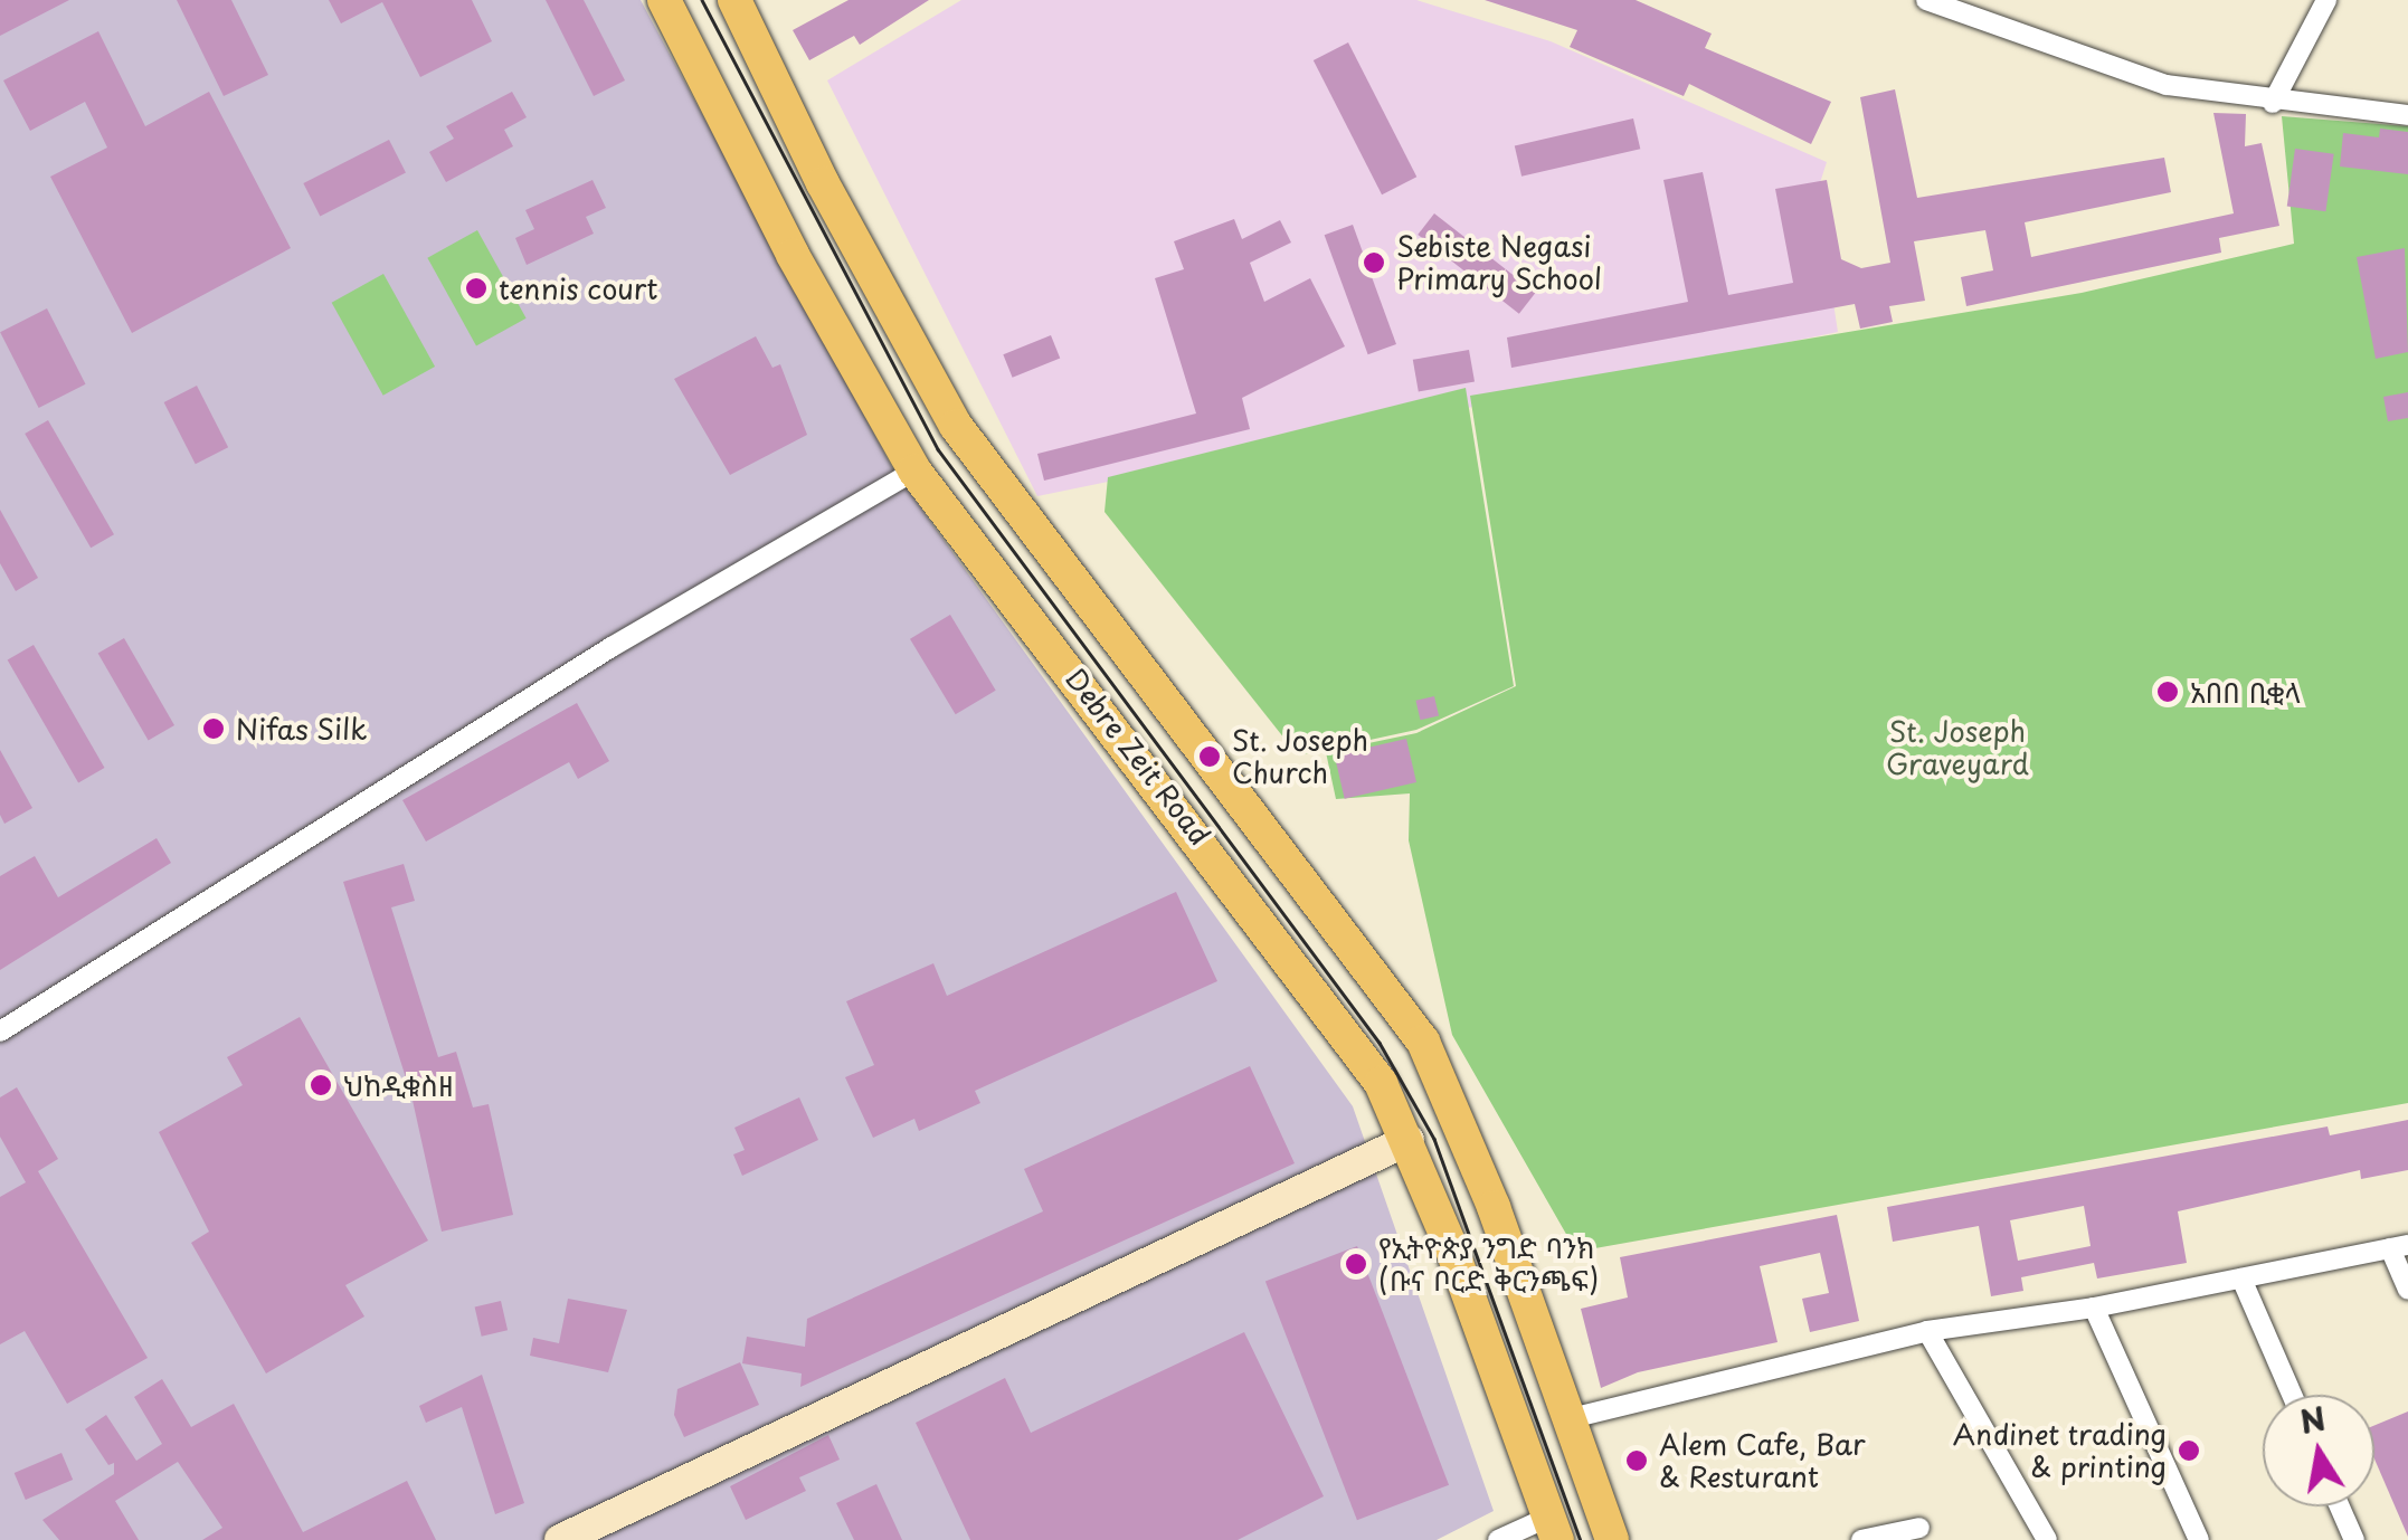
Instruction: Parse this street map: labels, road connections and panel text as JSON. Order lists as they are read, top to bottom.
{
  "streets": {
    "main road": ["Debre Zeit Road"]
  },
  "parks": ["St. Joseph Graveyard"],
  "places": [
    "Sebiste Negasi Primary School",
    "tennis court",
    "አበበ ቢቂላ",
    "Nifas Silk",
    "St. Joseph Church",
    "ህከዲቁስዘ",
    "የኢትዮጵያ ንግድ ባንክ (ቡና ቦርድ ቅርንጫፍ)",
    "Andinet trading & printing",
    "Alem Cafe, Bar & Resturant"
  ],
  "north": "top"
}
